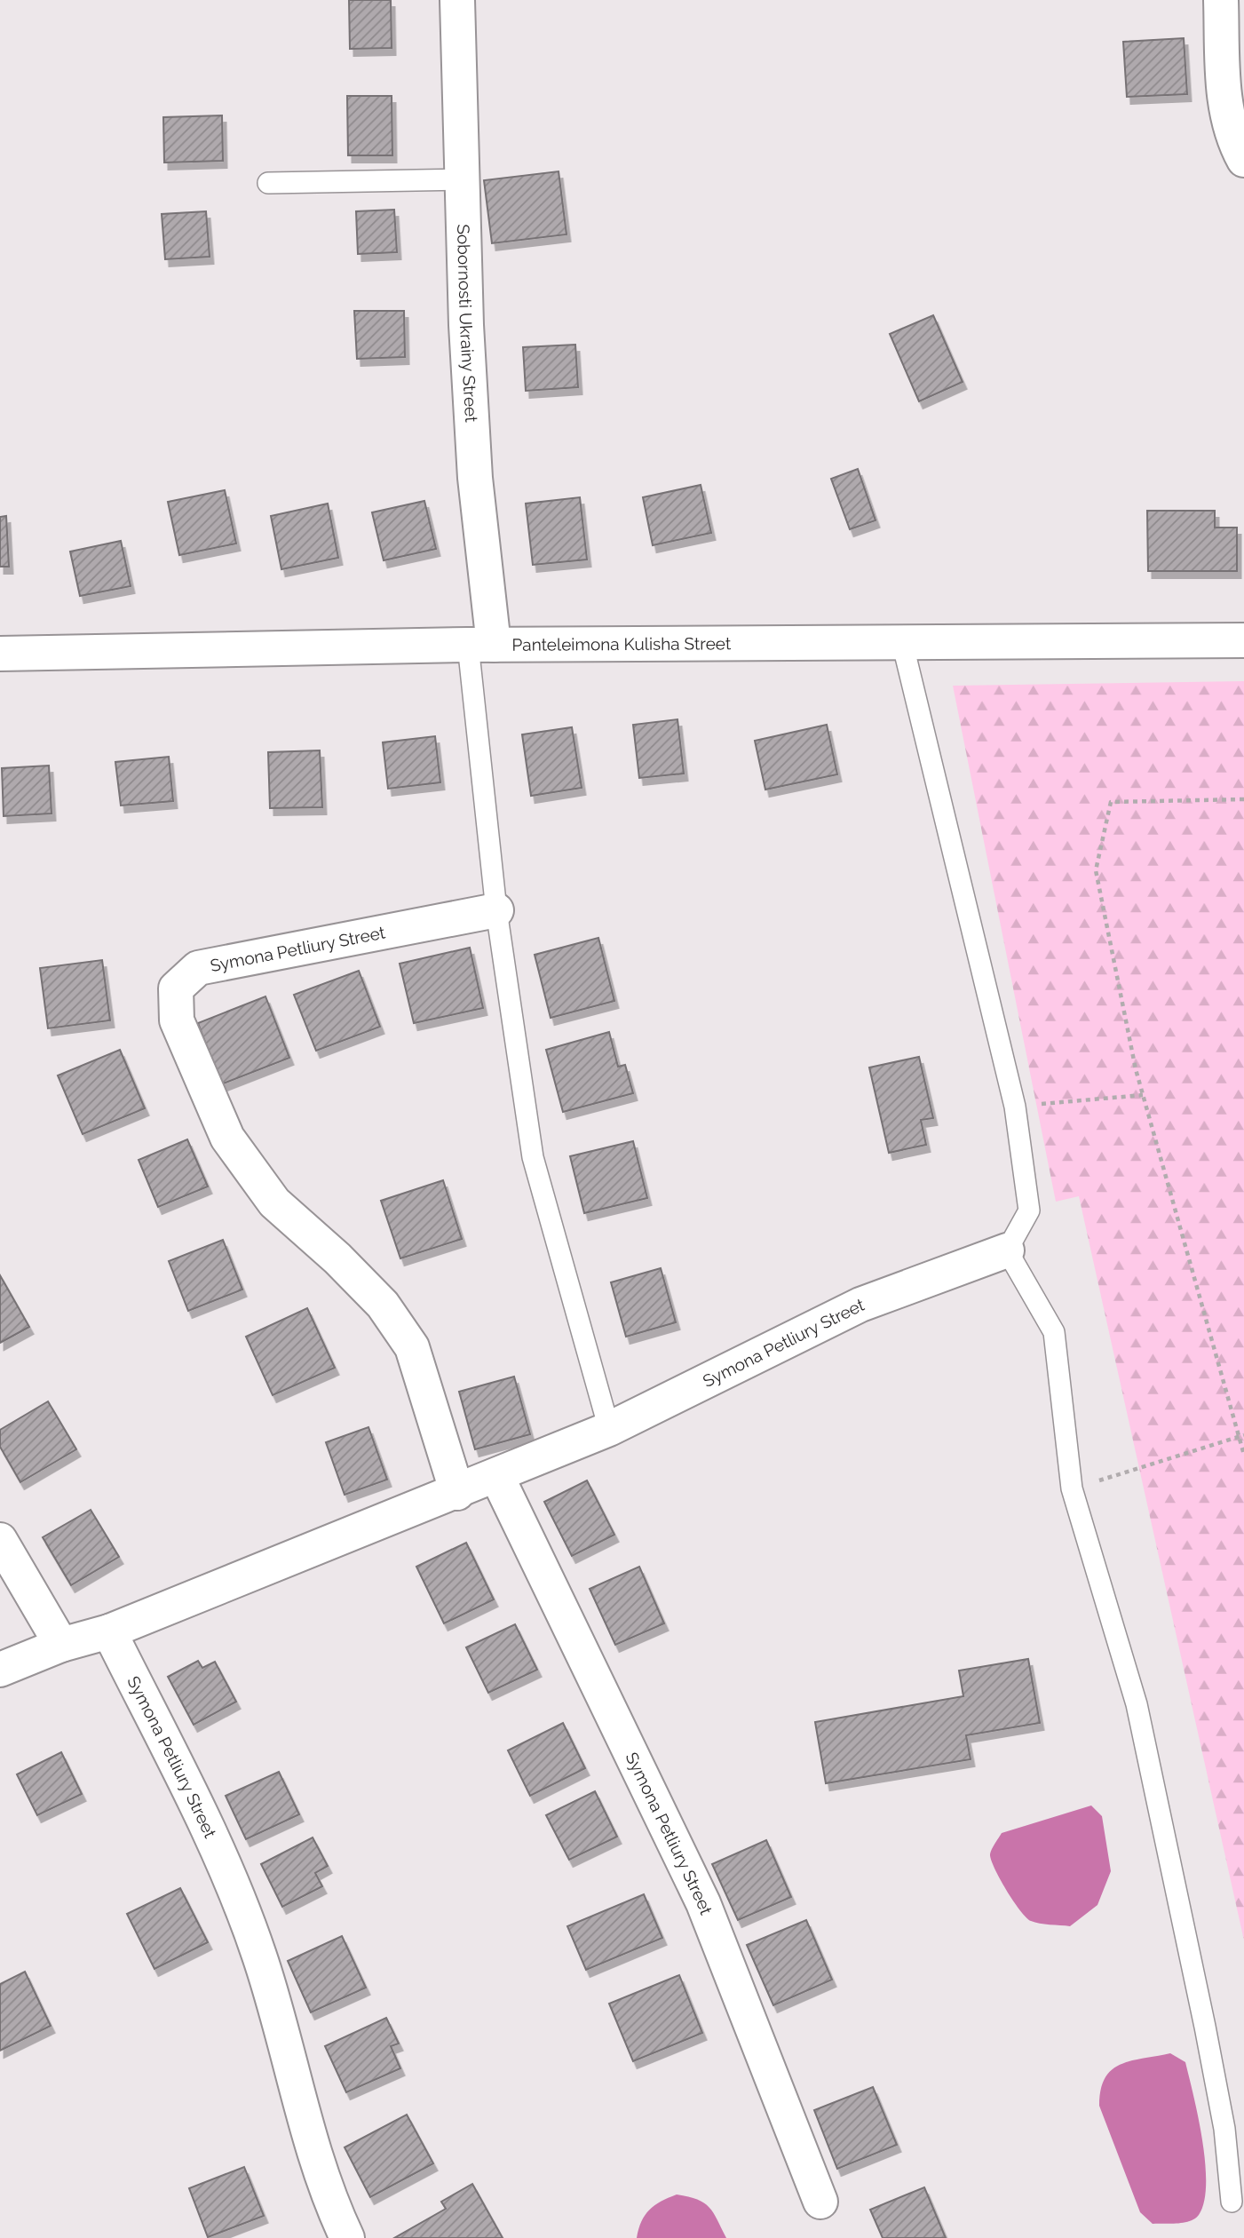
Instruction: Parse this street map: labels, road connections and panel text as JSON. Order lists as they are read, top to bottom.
{
  "streets": {
    "street": ["Sobornosti Ukrainy Street", "Panteleimona Kulisha Street", "Symona Petliury Street"]
  },
  "crossings": [
    ["Sobornosti Ukrainy Street", "Panteleimona Kulisha Street"]
  ]
}
